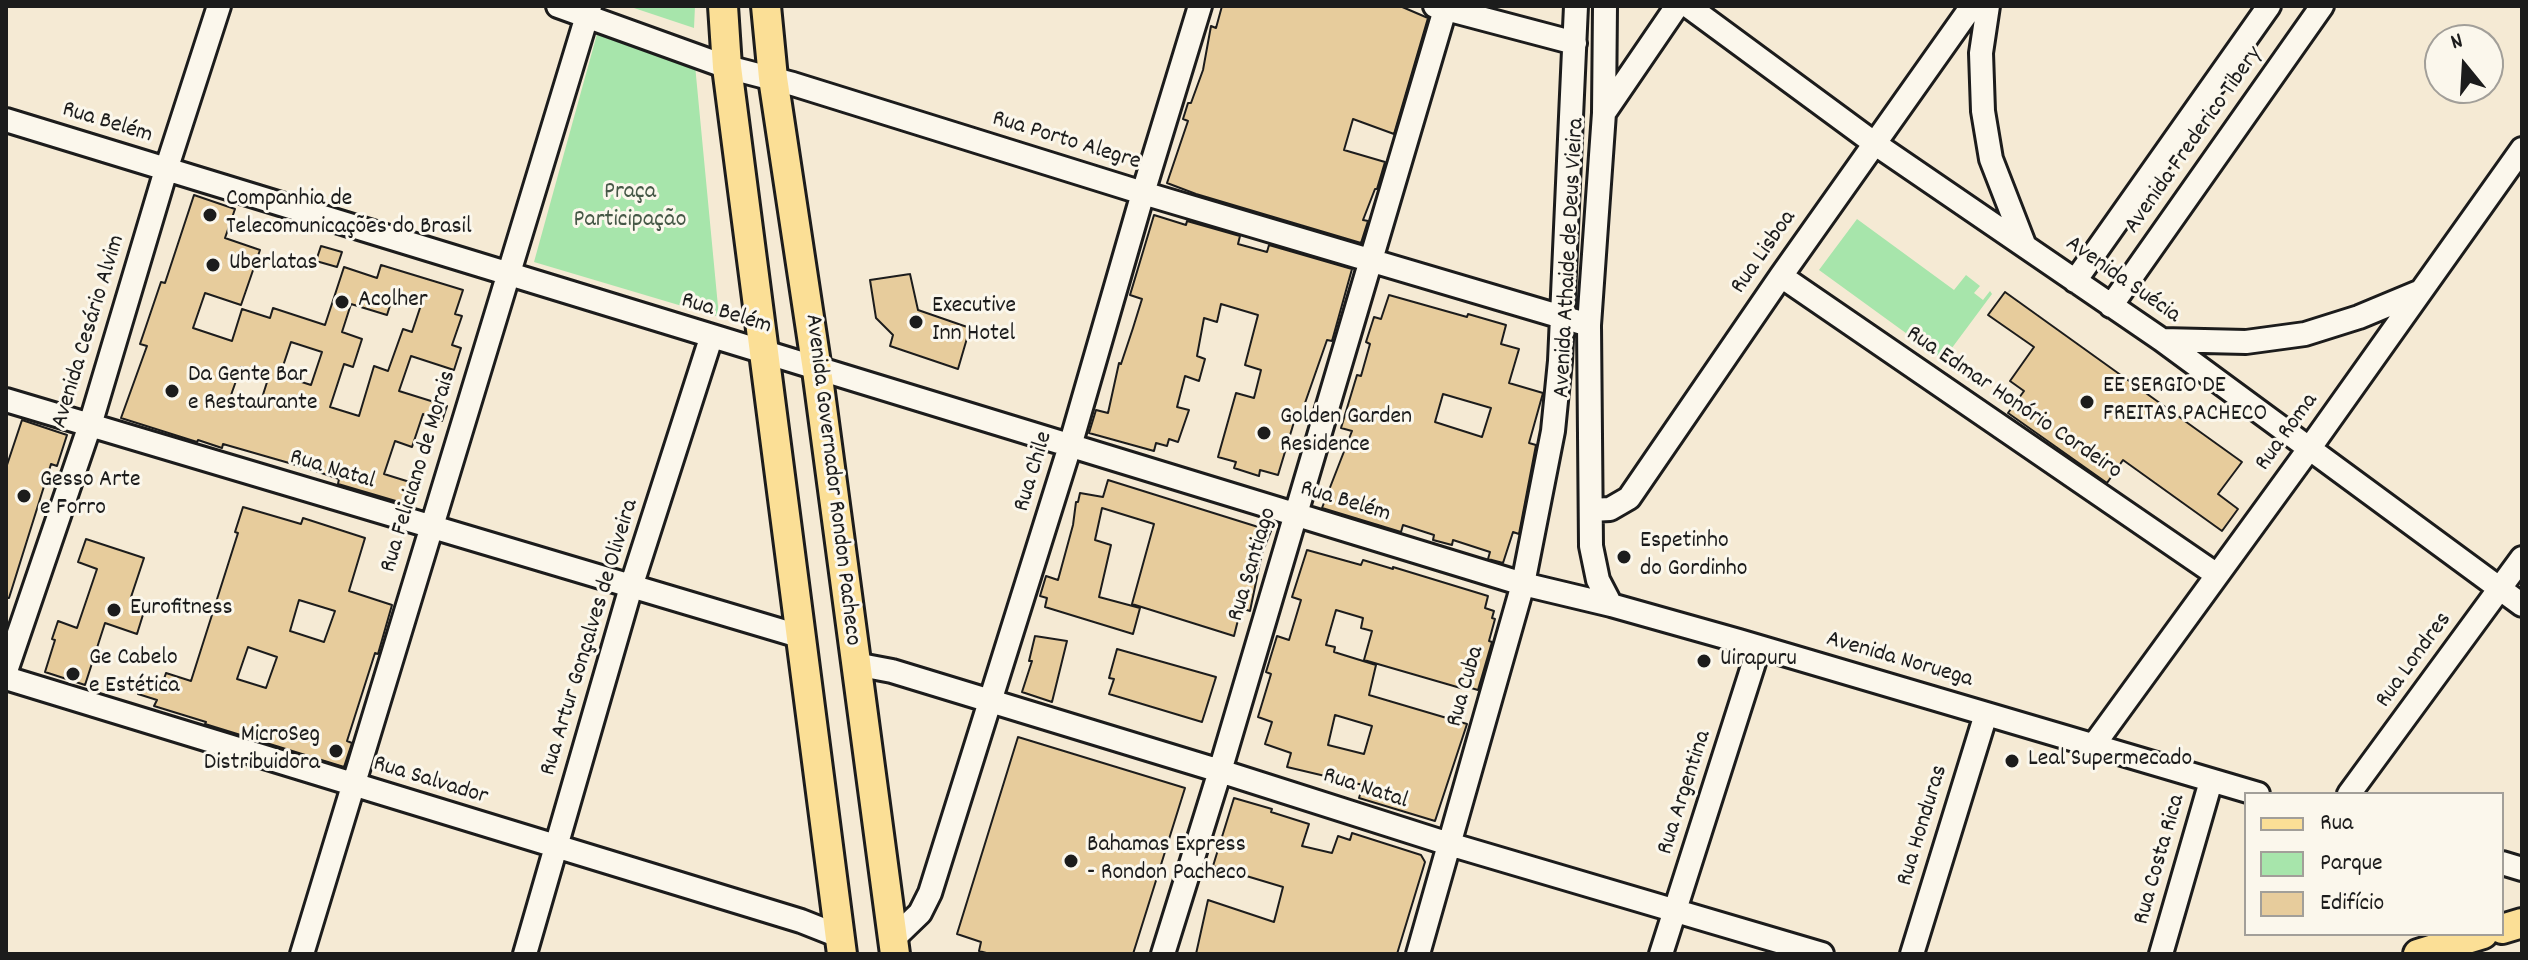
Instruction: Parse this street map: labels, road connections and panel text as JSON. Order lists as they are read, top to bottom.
{
  "streets": {
    "main road": ["Avenida Governador Rondon Pacheco"],
    "street": [
      "Rua Belém",
      "Avenida Frederico Tibery",
      "Rua Porto Alegre",
      "Rua Lisboa",
      "Avenida Athaide de Deus Vieira",
      "Avenida Suécia",
      "Avenida Cesário Alvim",
      "Rua Edmar Honório Cordeiro",
      "Rua Roma",
      "Rua Natal",
      "Rua Feliciano de Morais",
      "Rua Chile",
      "Rua Santiago",
      "Rua Artur Gonçalves de Oliveira",
      "Avenida Noruega",
      "Rua Londres",
      "Rua Cuba",
      "Rua Salvador",
      "Rua Argentina",
      "Rua Honduras",
      "Rua Costa Rica"
    ]
  },
  "crossings": [
    ["Rua Belém", "Avenida Cesário Alvim"],
    ["Rua Belém", "Rua Feliciano de Morais"],
    ["Rua Belém", "Rua Chile"],
    ["Rua Belém", "Avenida Governador Rondon Pacheco"],
    ["Rua Belém", "Rua Santiago"],
    ["Rua Belém", "Rua Artur Gonçalves de Oliveira"],
    ["Rua Belém", "Avenida Noruega"],
    ["Rua Belém", "Rua Cuba"],
    ["Avenida Frederico Tibery", "Avenida Suécia"],
    ["Rua Porto Alegre", "Avenida Athaide de Deus Vieira"],
    ["Rua Porto Alegre", "Rua Feliciano de Morais"],
    ["Rua Porto Alegre", "Rua Chile"],
    ["Rua Porto Alegre", "Avenida Governador Rondon Pacheco"],
    ["Rua Porto Alegre", "Rua Santiago"],
    ["Rua Lisboa", "Avenida Athaide de Deus Vieira"],
    ["Rua Lisboa", "Avenida Suécia"],
    ["Rua Lisboa", "Rua Edmar Honório Cordeiro"],
    ["Avenida Athaide de Deus Vieira", "Avenida Noruega"],
    ["Avenida Athaide de Deus Vieira", "Rua Cuba"],
    ["Avenida Suécia", "Rua Roma"],
    ["Avenida Suécia", "Rua Londres"],
    ["Avenida Cesário Alvim", "Rua Natal"],
    ["Rua Edmar Honório Cordeiro", "Rua Roma"],
    ["Rua Roma", "Avenida Noruega"],
    ["Rua Natal", "Rua Feliciano de Morais"],
    ["Rua Natal", "Rua Chile"],
    ["Rua Natal", "Avenida Governador Rondon Pacheco"],
    ["Rua Natal", "Rua Santiago"],
    ["Rua Natal", "Rua Artur Gonçalves de Oliveira"],
    ["Rua Natal", "Rua Cuba"],
    ["Rua Natal", "Rua Argentina"],
    ["Rua Feliciano de Morais", "Rua Salvador"],
    ["Rua Chile", "Avenida Governador Rondon Pacheco"],
    ["Avenida Governador Rondon Pacheco", "Rua Salvador"],
    ["Rua Artur Gonçalves de Oliveira", "Rua Salvador"],
    ["Avenida Noruega", "Rua Cuba"],
    ["Avenida Noruega", "Rua Argentina"],
    ["Avenida Noruega", "Rua Honduras"],
    ["Avenida Noruega", "Rua Costa Rica"]
  ],
  "parks": ["Praça Participação"],
  "places": [
    "Companhia de Telecomunicações do Brasil",
    "Uberlatas",
    "Acolher",
    "Executive Inn Hotel",
    "Da Gente Bar e Restaurante",
    "EE SERGIO DE FREITAS PACHECO",
    "Golden Garden Residence",
    "Gesso Arte e Forro",
    "Espetinho do Gordinho",
    "Eurofitness",
    "Uirapuru",
    "Ge Cabelo e Estética",
    "MicroSeg Distribuidora",
    "Leal Supermecado",
    "Bahamas Express - Rondon Pacheco"
  ],
  "legend": ["Rua", "Parque", "Edifício"],
  "north": "top"
}
